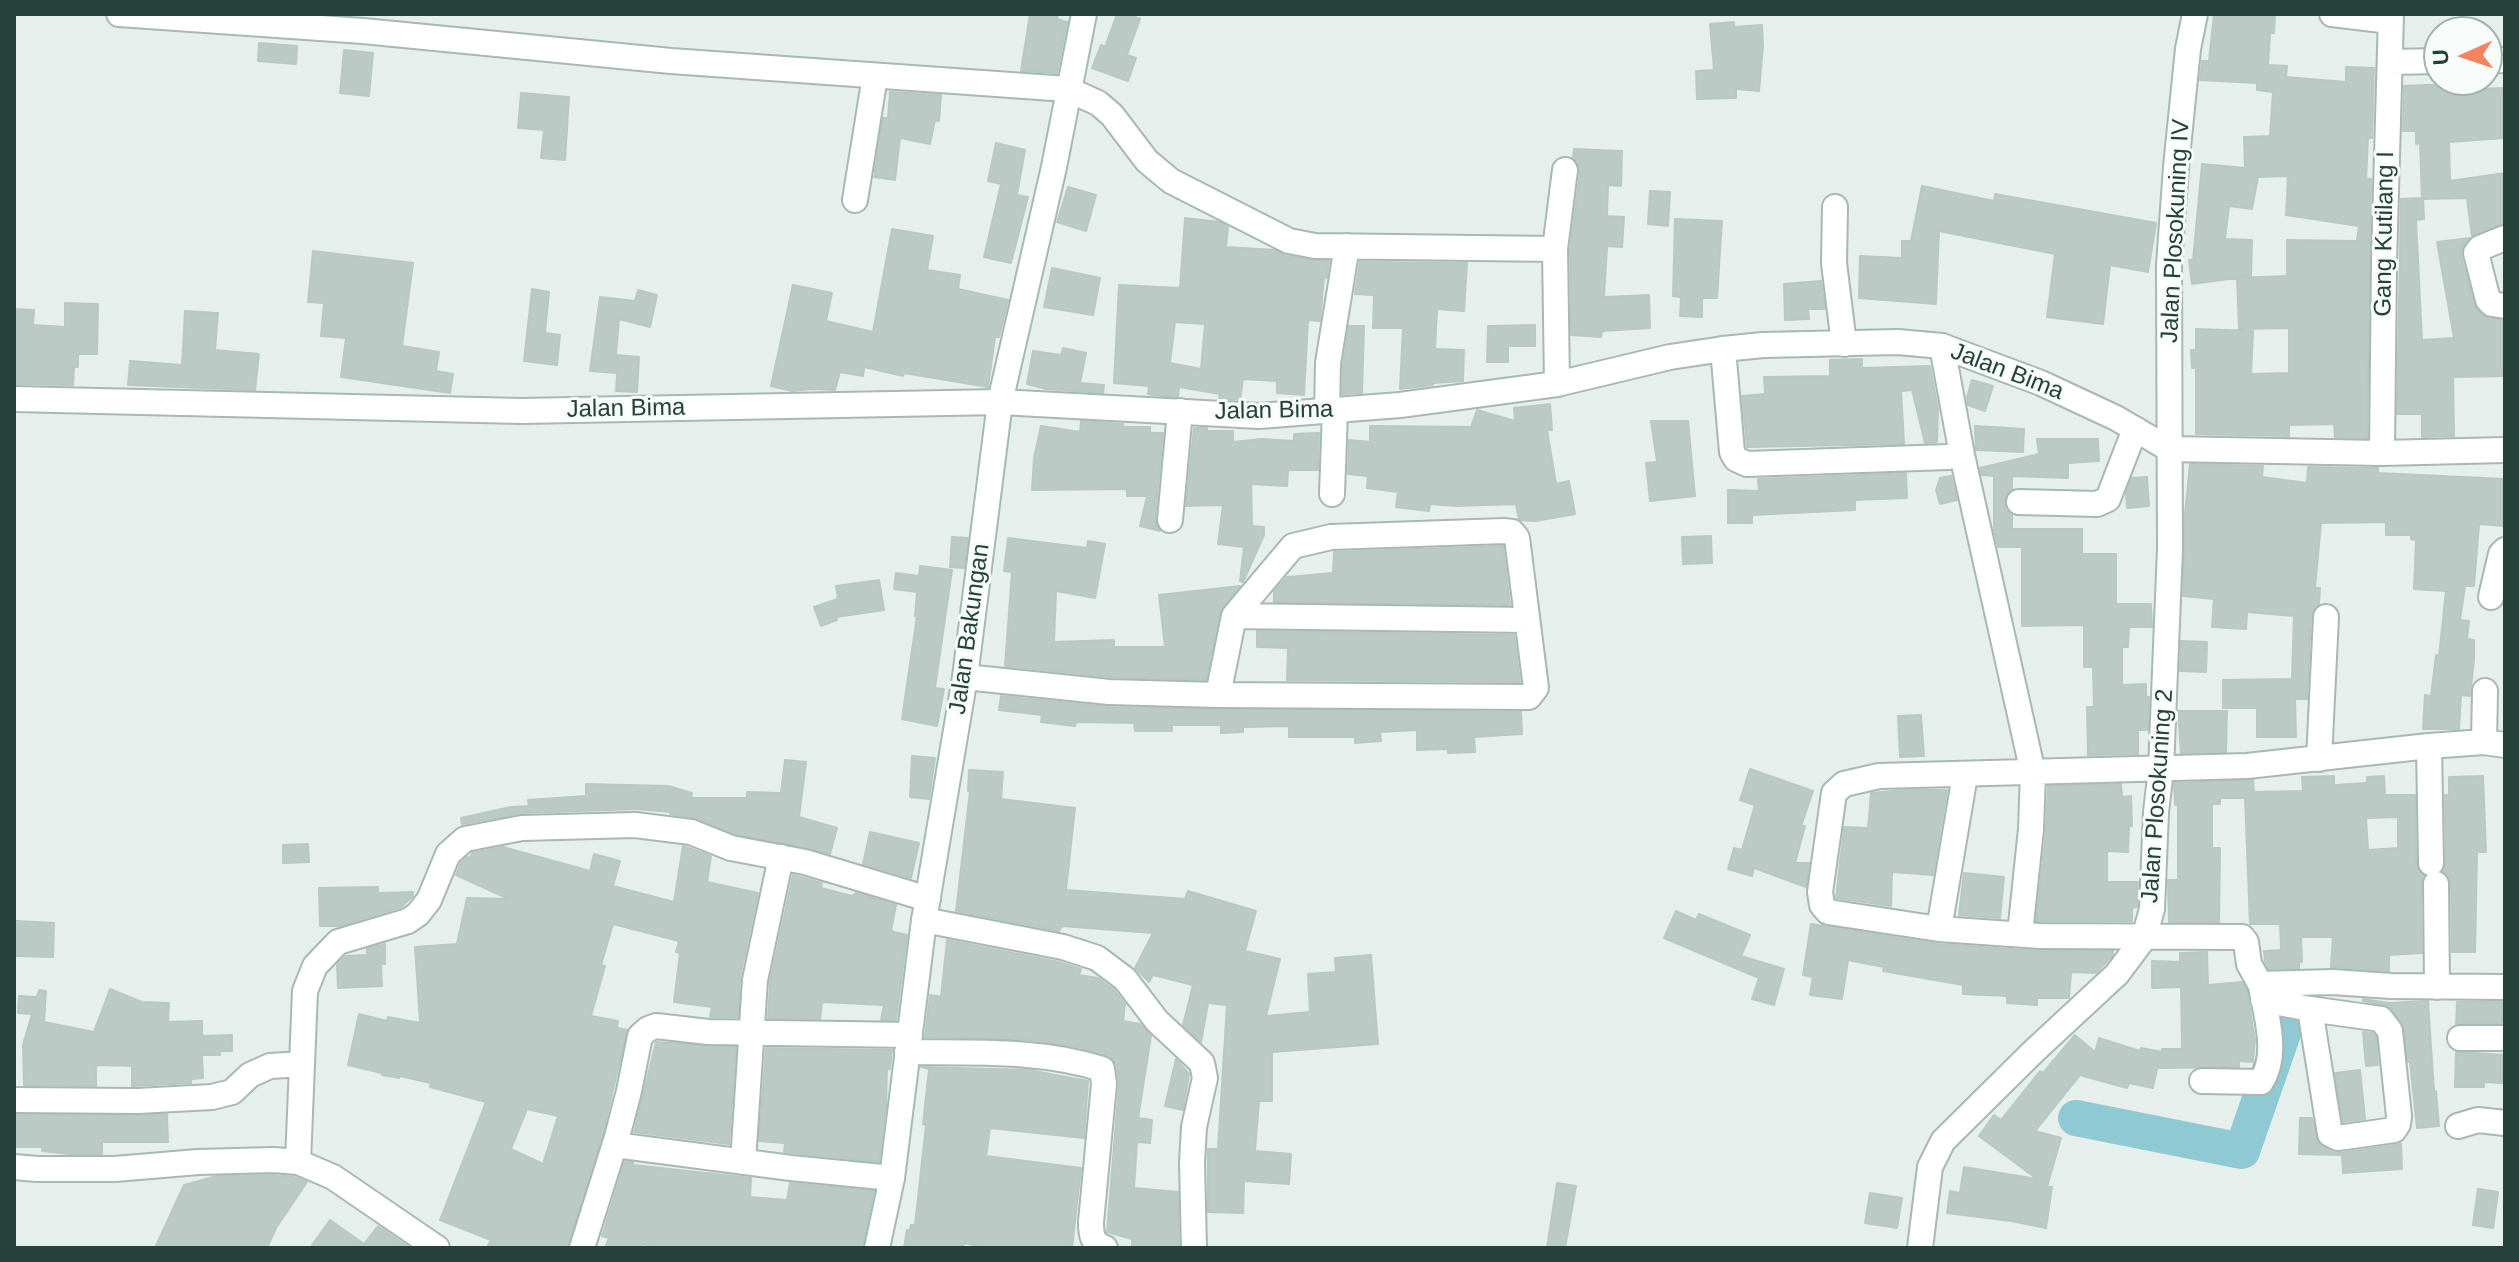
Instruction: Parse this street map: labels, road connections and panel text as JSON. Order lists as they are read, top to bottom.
{
  "streets": {
    "street": [
      "Jalan Plosokuning IV",
      "Gang Kutilang I",
      "Jalan Bima",
      "Jalan Bakungan",
      "Jalan Plosokuning 2"
    ]
  },
  "crossings": [
    ["Jalan Plosokuning IV", "Jalan Bima"],
    ["Jalan Plosokuning IV", "Jalan Plosokuning 2"],
    ["Gang Kutilang I", "Jalan Bima"],
    ["Jalan Bima", "Jalan Bakungan"],
    ["Jalan Bima", "Jalan Plosokuning 2"]
  ],
  "north": "left"
}
